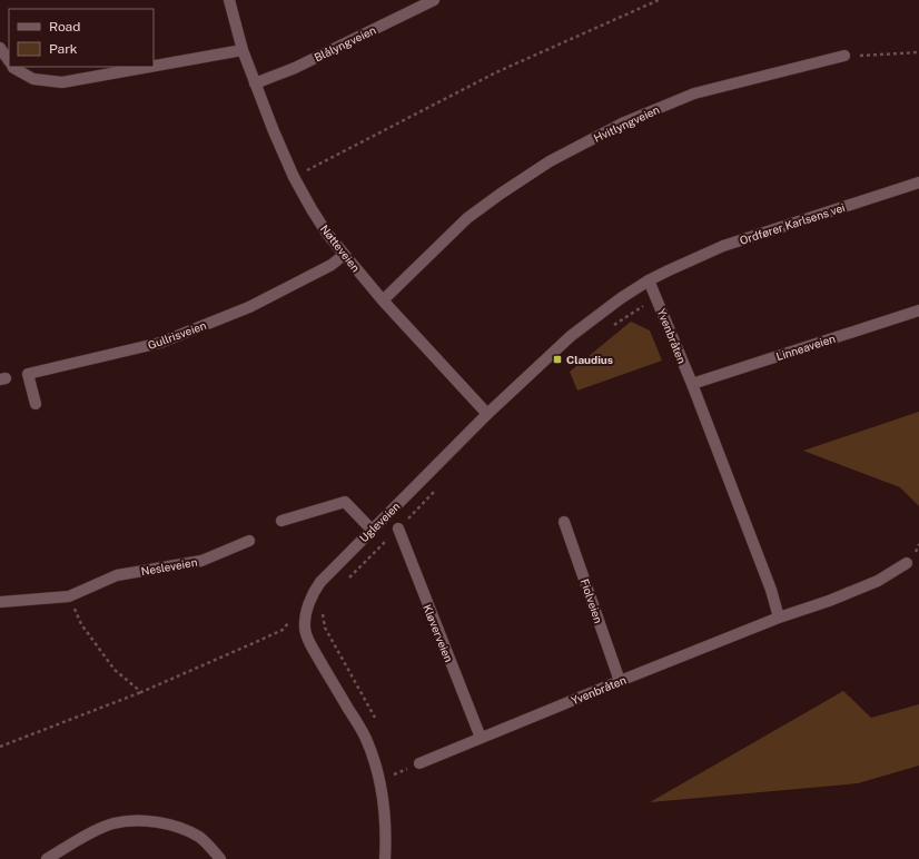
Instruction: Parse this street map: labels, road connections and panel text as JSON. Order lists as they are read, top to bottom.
{
  "streets": {
    "street": [
      "Blålyngveien",
      "Hvitlyngveien",
      "Ordfører Karlsens vei",
      "Nøtteveien",
      "Gullrisveien",
      "Yvenbråten",
      "Linneaveien",
      "Ugleveien",
      "Nesleveien",
      "Fiolveien",
      "Kløverveien"
    ]
  },
  "crossings": [
    ["Blålyngveien", "Nøtteveien"],
    ["Hvitlyngveien", "Nøtteveien"],
    ["Ordfører Karlsens vei", "Ugleveien"],
    ["Nøtteveien", "Gullrisveien"],
    ["Nøtteveien", "Ugleveien"],
    ["Yvenbråten", "Linneaveien"],
    ["Yvenbråten", "Ugleveien"],
    ["Yvenbråten", "Fiolveien"],
    ["Yvenbråten", "Kløverveien"]
  ],
  "places": {
    "transit": ["Claudius"]
  },
  "legend": ["Road", "Park"]
}
